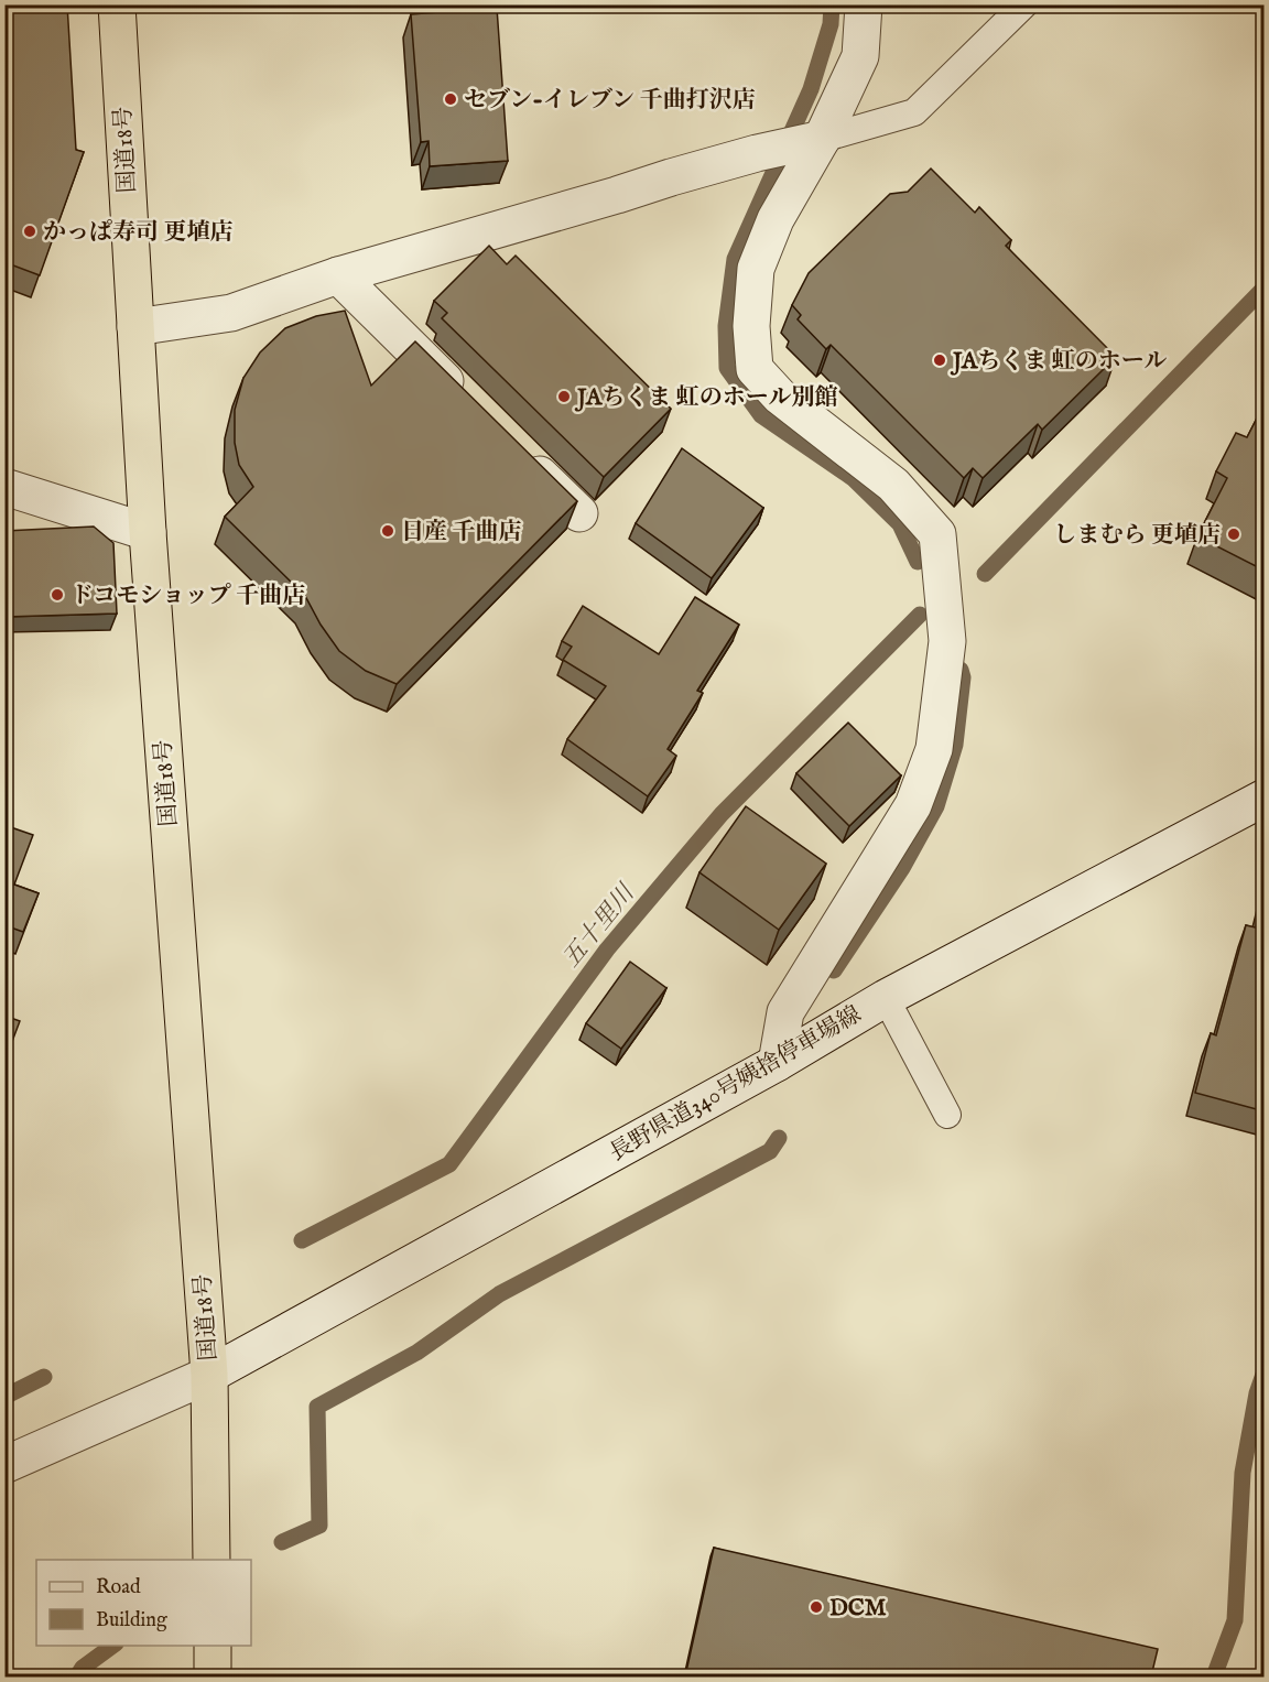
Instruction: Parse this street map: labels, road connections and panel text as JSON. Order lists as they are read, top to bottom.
{
  "streets": {
    "highway": ["国道18号"],
    "street": ["長野県道340号姨捨停車場線"]
  },
  "crossings": [
    ["国道18号", "長野県道340号姨捨停車場線"]
  ],
  "water": ["五十里川"],
  "places": [
    "セブン-イレブン 千曲打沢店",
    "かっぱ寿司 更埴店",
    "JAちくま 虹のホール",
    "JAちくま 虹のホール別館",
    "日産 千曲店",
    "しまむら 更埴店",
    "ドコモショップ 千曲店",
    "DCM"
  ],
  "legend": ["Road", "Building"]
}
